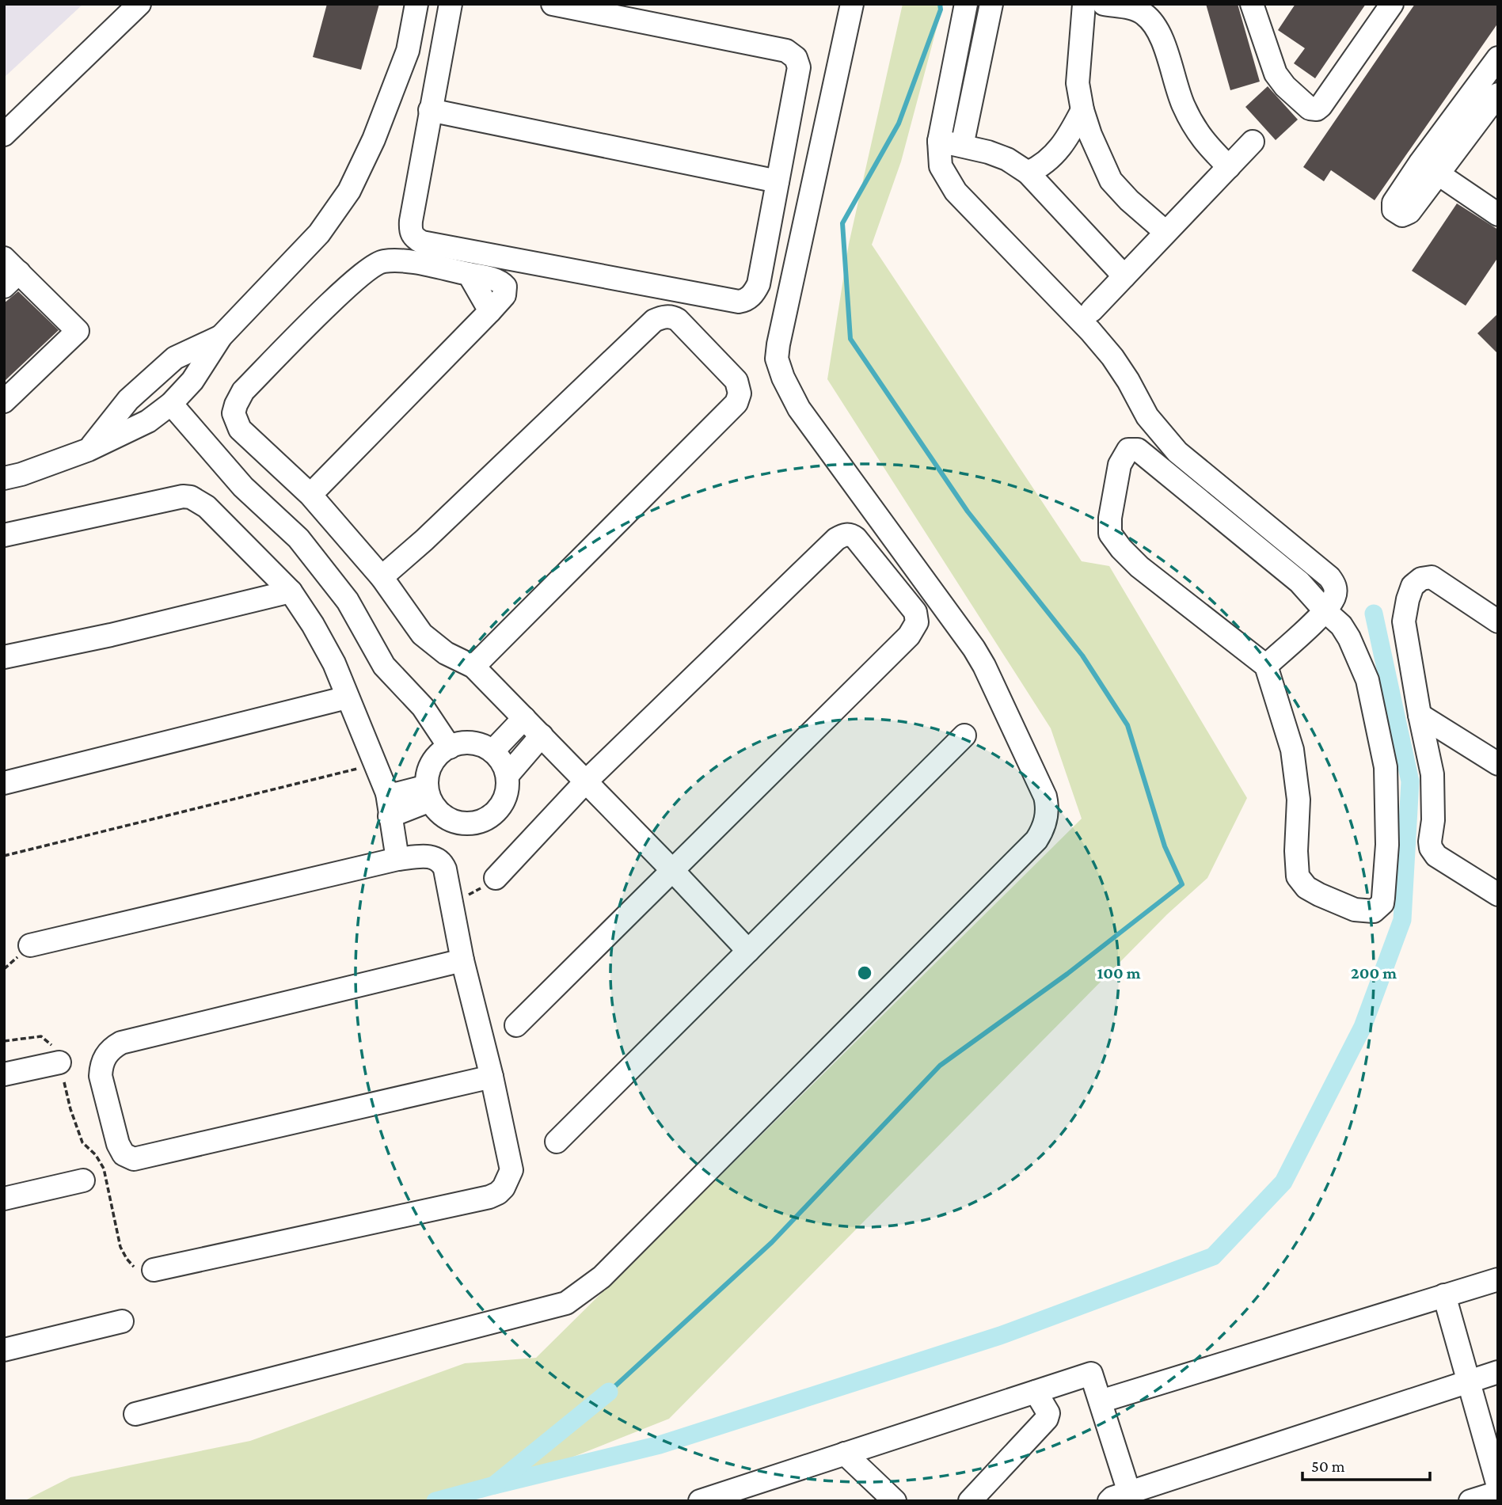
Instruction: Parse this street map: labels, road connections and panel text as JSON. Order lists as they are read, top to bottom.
{
  "scale_bar": "50 m",
  "rings": ["100 m", "200 m"]
}
